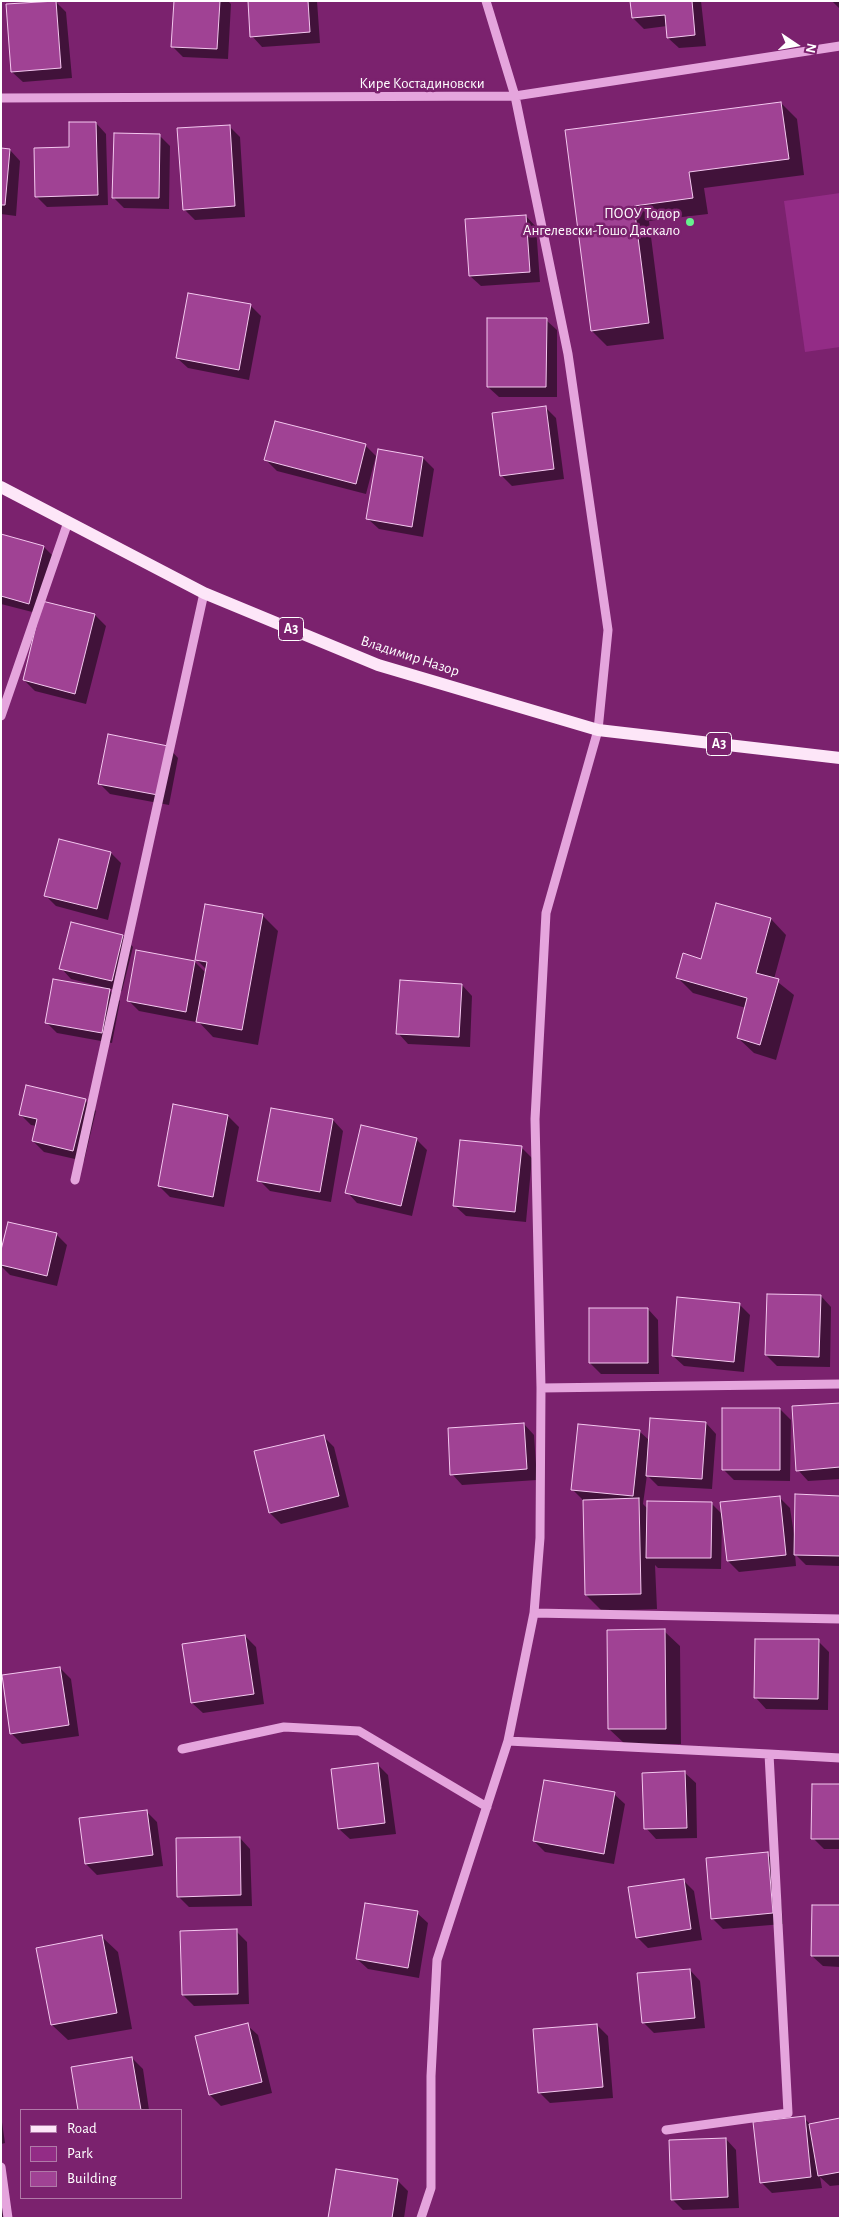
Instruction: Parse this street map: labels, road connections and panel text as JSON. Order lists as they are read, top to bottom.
{
  "streets": {
    "main road": ["A3", "Владимир Назор"],
    "street": ["Кире Костадиновски"]
  },
  "places": ["ПООУ Тодор Ангелевски-Тошо Даскало"],
  "legend": ["Road", "Park", "Building"],
  "north": "right"
}
